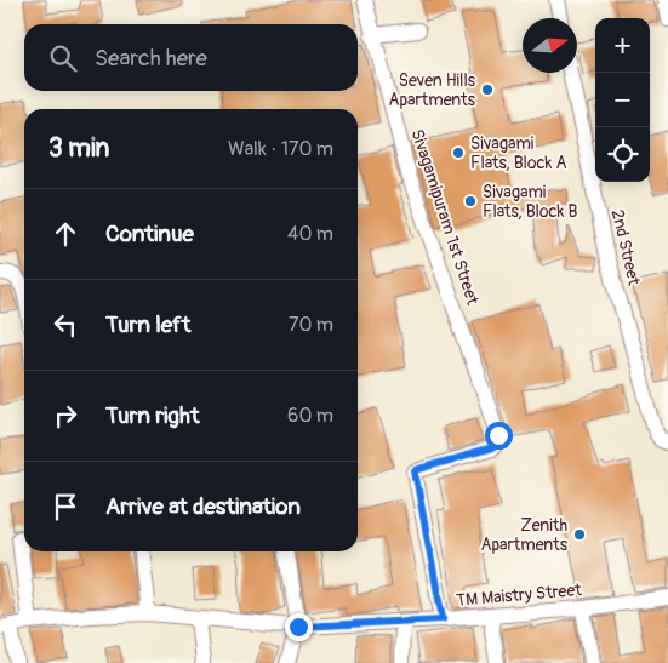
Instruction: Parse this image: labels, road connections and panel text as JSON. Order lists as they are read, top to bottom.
{
  "streets": {
    "street": ["Sivagamipuram 1st Street", "2nd Street", "TM Maistry Street"]
  },
  "crossings": [
    ["Sivagamipuram 1st Street", "TM Maistry Street"]
  ],
  "places": [
    "Seven Hills Apartments",
    "Sivagami Flats, Block A",
    "Sivagami Flats, Block B",
    "Zenith Apartments"
  ],
  "north": "right",
  "page": {
    "map_buttons": ["+", "−"],
    "search": "Search here",
    "heading": ["3 min", "Walk · 170 m"],
    "list": [
      ["Continue", "40 m"],
      ["Turn left", "70 m"],
      ["Turn right", "60 m"],
      "Arrive at destination"
    ]
  }
}
